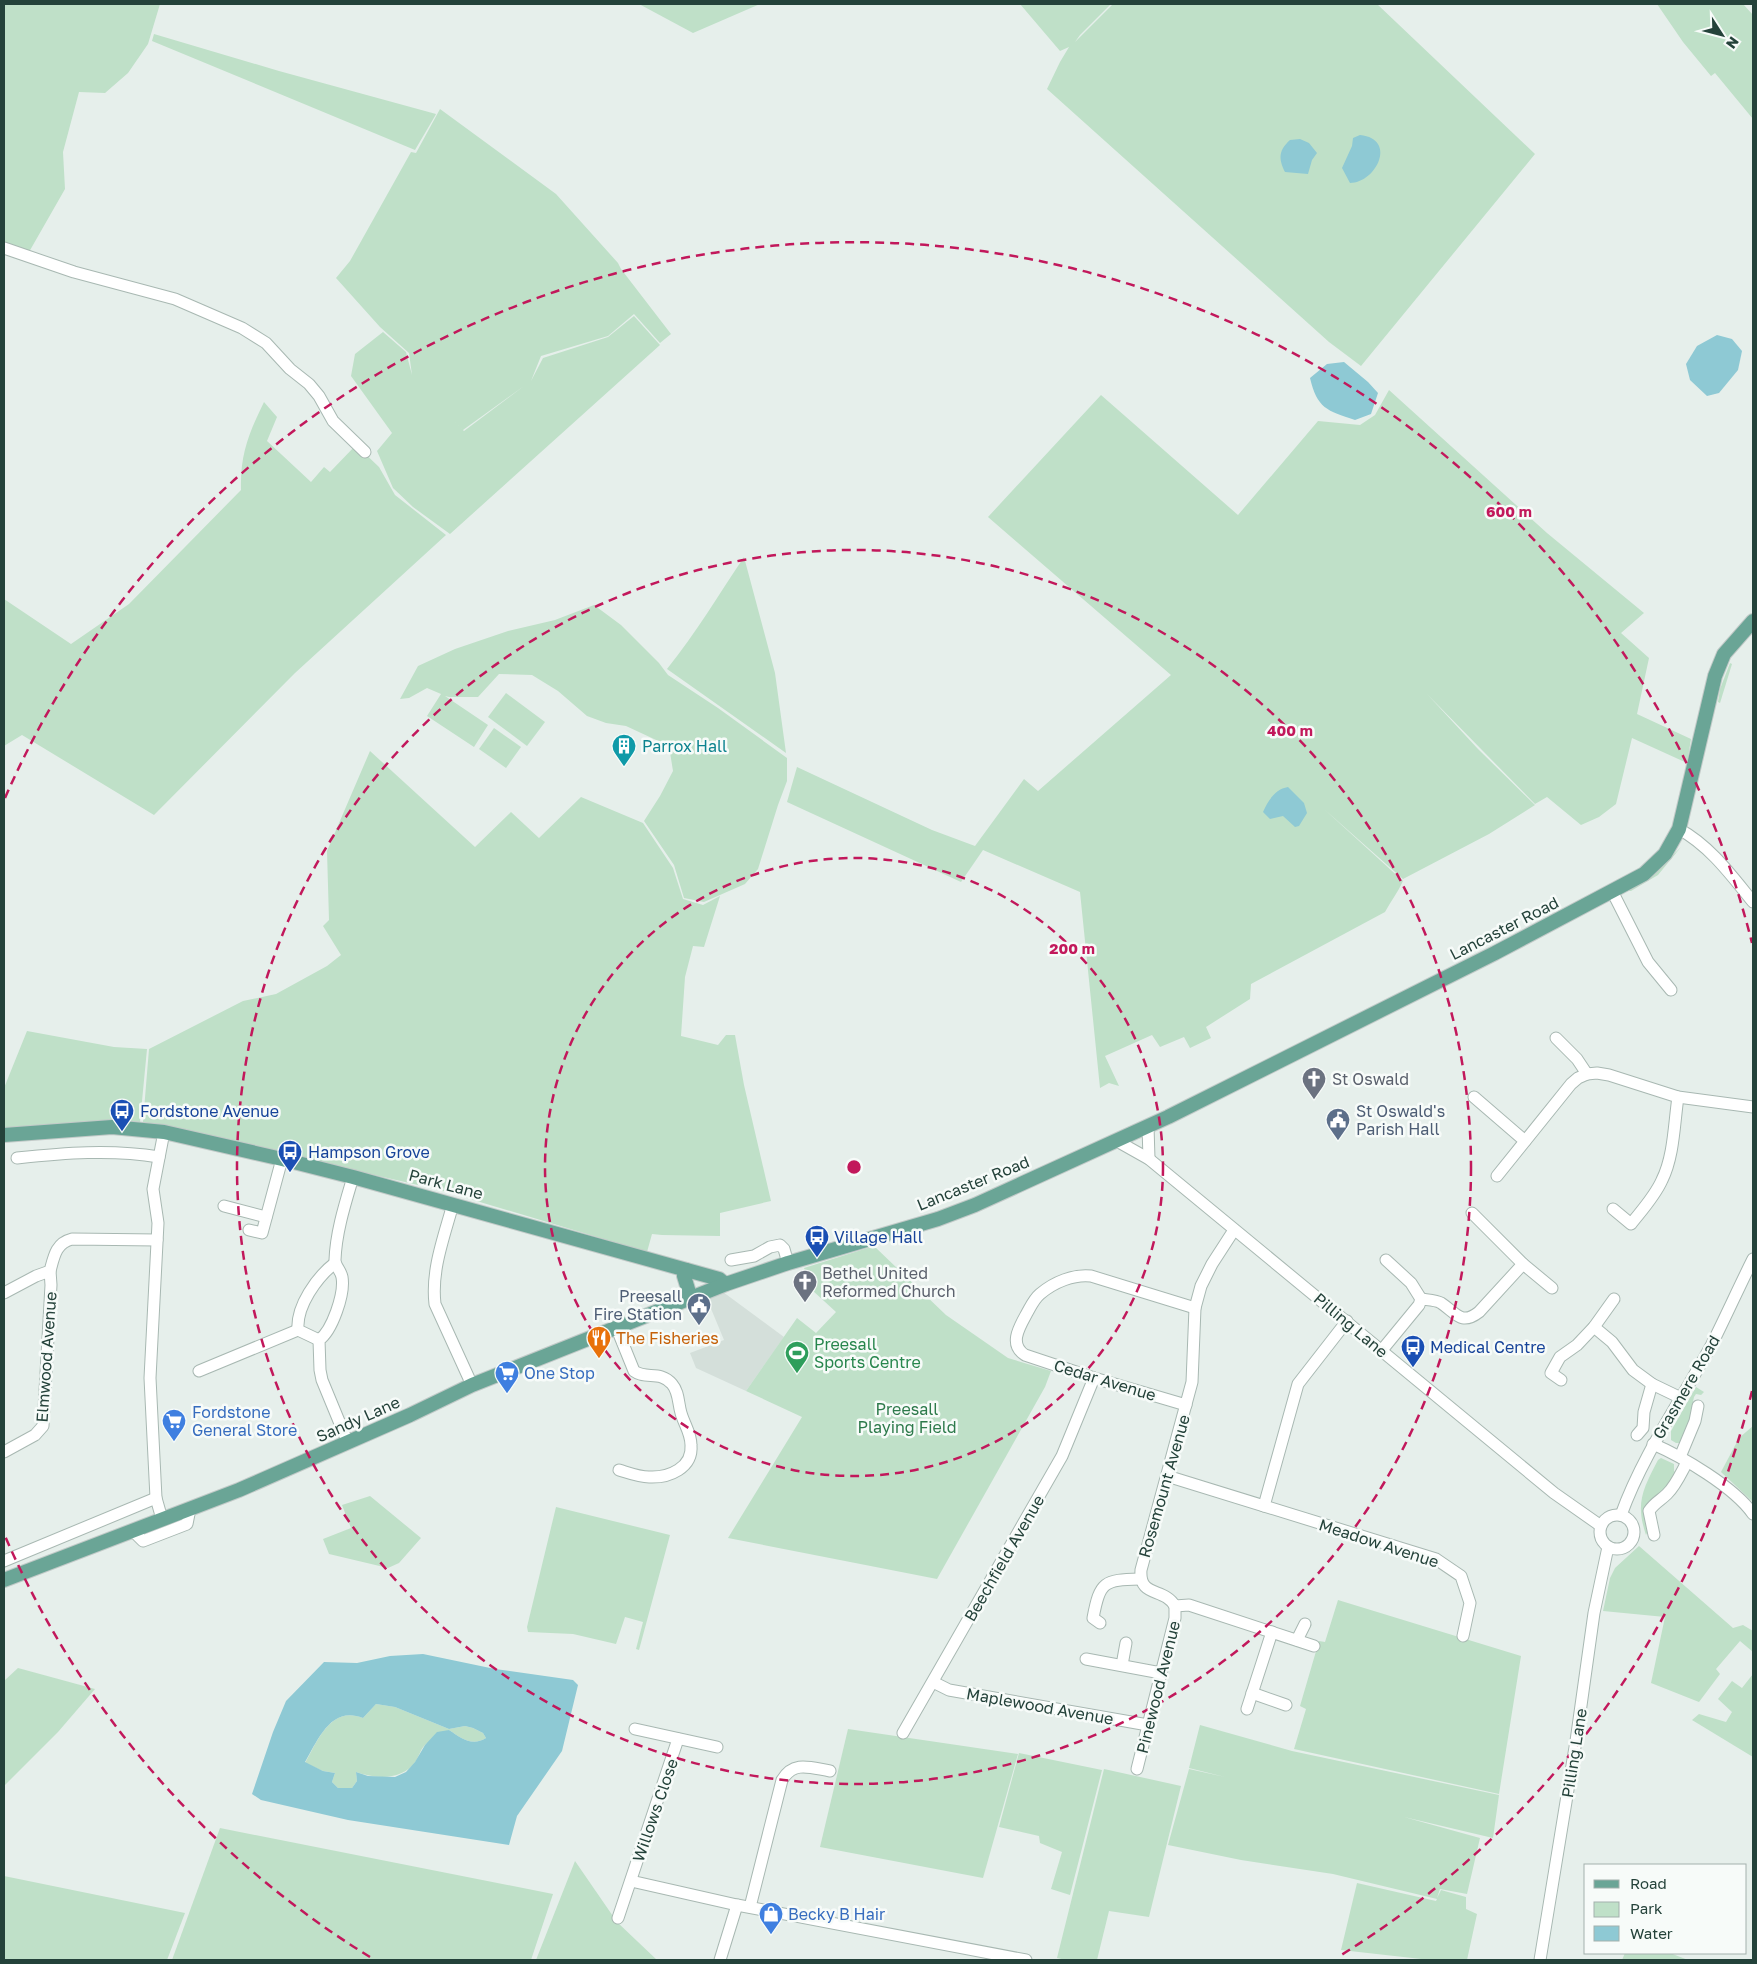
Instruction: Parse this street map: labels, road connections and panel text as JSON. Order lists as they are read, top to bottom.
{
  "streets": {
    "main road": ["Lancaster Road", "Park Lane", "Sandy Lane"],
    "street": [
      "Pilling Lane",
      "Elmwood Avenue",
      "Cedar Avenue",
      "Grasmere Road",
      "Rosemount Avenue",
      "Meadow Avenue",
      "Beechfield Avenue",
      "Pinewood Avenue",
      "Maplewood Avenue",
      "Willows Close"
    ]
  },
  "crossings": [
    ["Lancaster Road", "Park Lane"],
    ["Lancaster Road", "Pilling Lane"],
    ["Lancaster Road", "Sandy Lane"],
    ["Park Lane", "Sandy Lane"],
    ["Pilling Lane", "Grasmere Road"],
    ["Pilling Lane", "Rosemount Avenue"],
    ["Cedar Avenue", "Rosemount Avenue"],
    ["Cedar Avenue", "Beechfield Avenue"],
    ["Rosemount Avenue", "Meadow Avenue"],
    ["Rosemount Avenue", "Pinewood Avenue"],
    ["Beechfield Avenue", "Maplewood Avenue"],
    ["Pinewood Avenue", "Maplewood Avenue"]
  ],
  "parks": ["Preesall Playing Field"],
  "places": {
    "building": ["Parrox Hall"],
    "church": ["St Oswald", "Bethel United Reformed Church"],
    "bus stop": [
      "Fordstone Avenue",
      "Hampson Grove",
      "Village Hall",
      "Medical Centre"
    ],
    "public building": ["St Oswald's Parish Hall", "Preesall Fire Station"],
    "restaurant": ["The Fisheries"],
    "sports": ["Preesall Sports Centre"],
    "supermarket": ["One Stop", "Fordstone General Store"],
    "shop": ["Becky B Hair"]
  },
  "legend": ["Road", "Park", "Water"],
  "north": "bottom right",
  "rings": ["600 m", "400 m", "200 m"]
}
